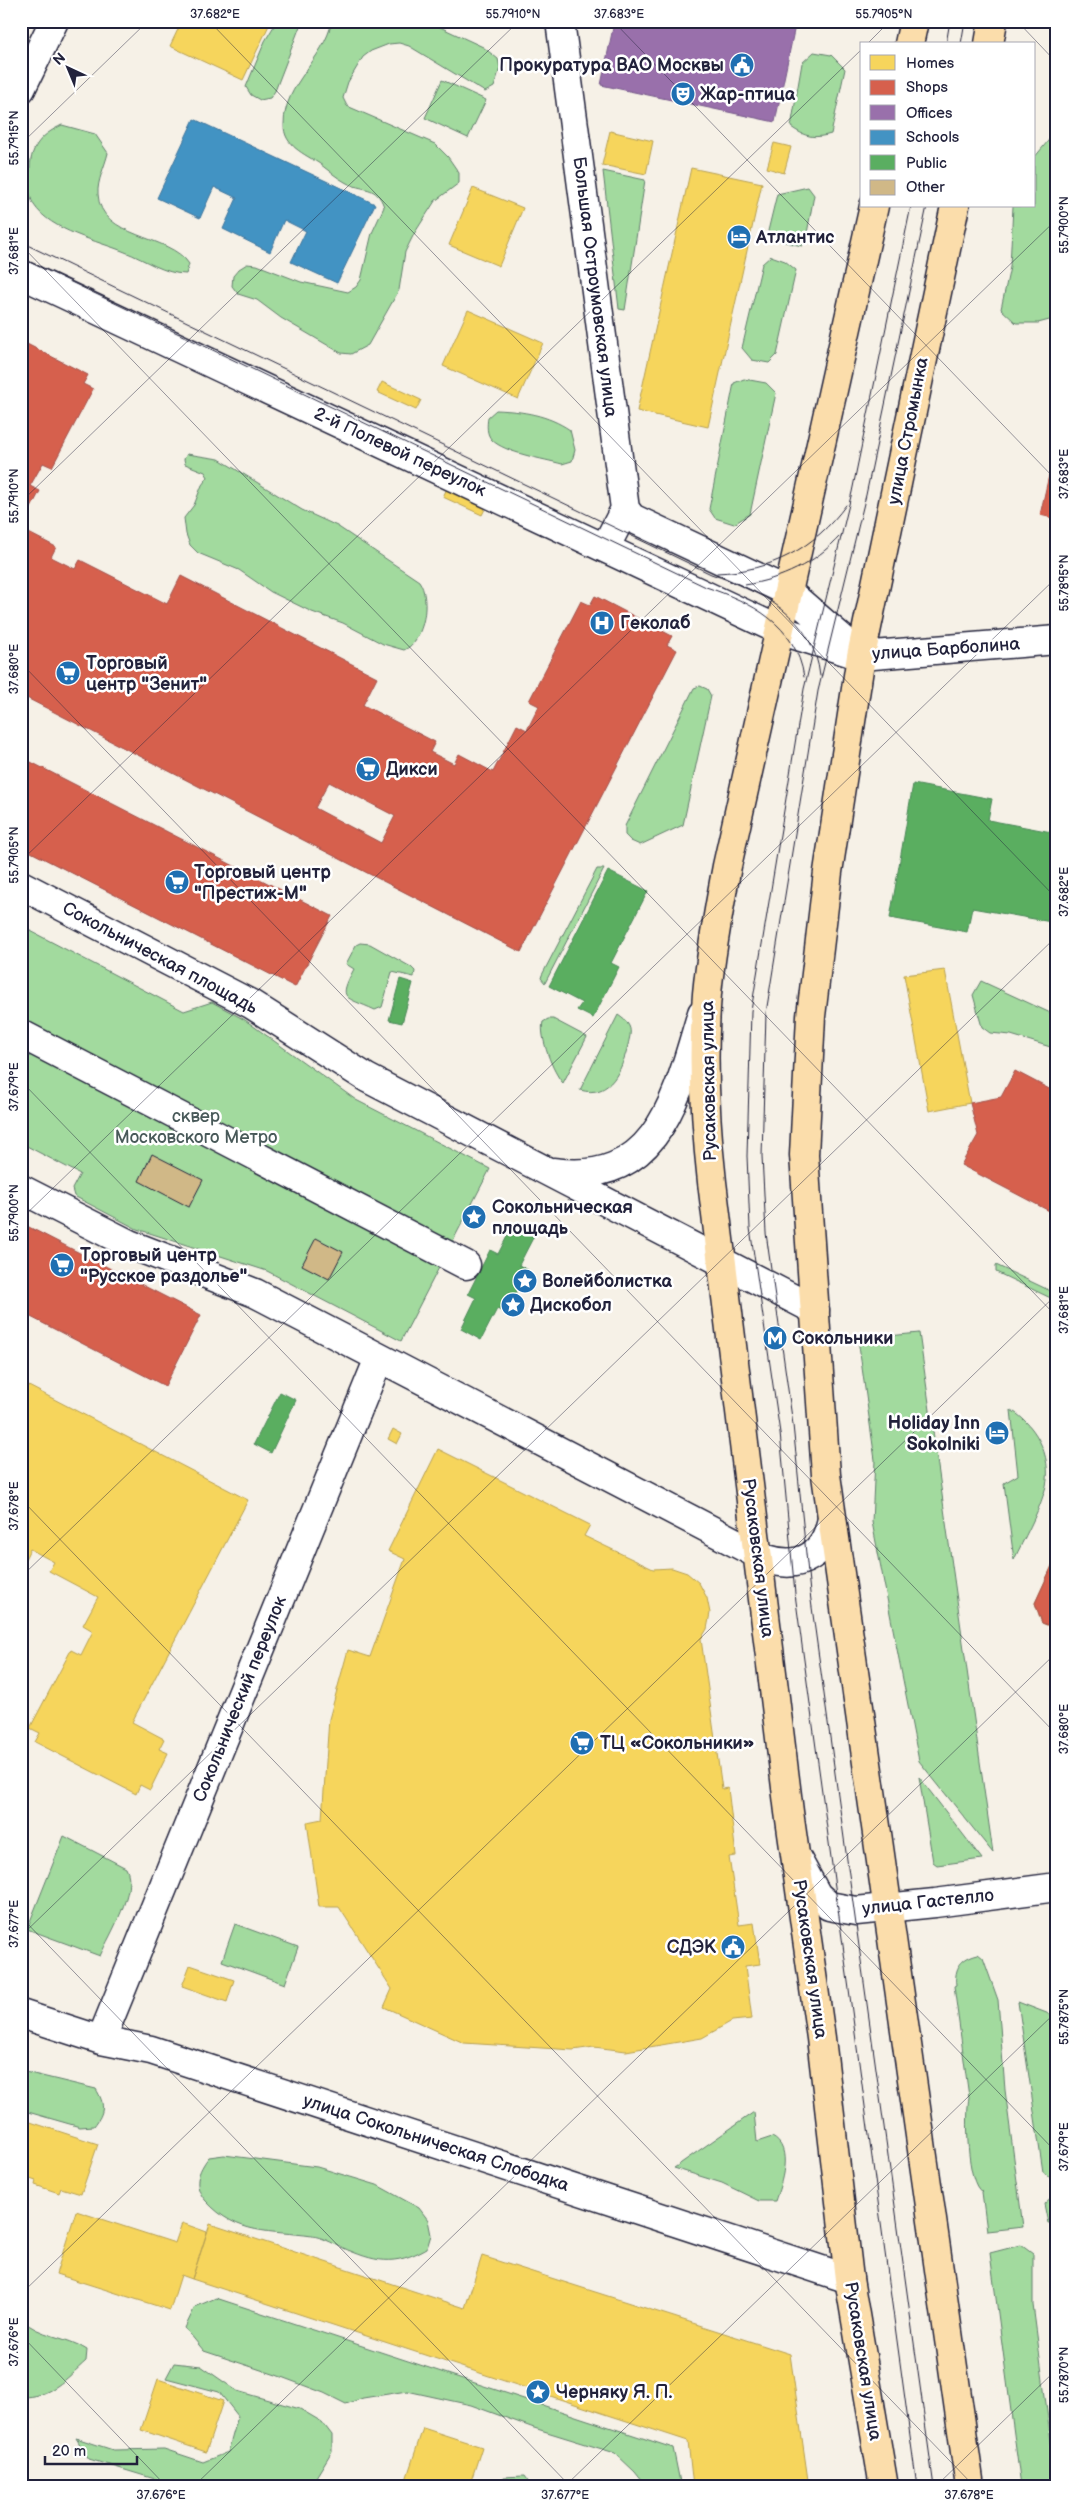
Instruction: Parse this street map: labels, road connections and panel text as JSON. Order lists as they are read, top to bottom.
{
  "streets": {
    "main road": ["улица Стромынка", "Русаковская улица"],
    "street": [
      "Большая Остроумовская улица",
      "2-й Полевой переулок",
      "улица Барболина",
      "Сокольническая площадь",
      "Сокольнический переулок",
      "улица Гастелло",
      "улица Сокольническая Слободка"
    ]
  },
  "crossings": [
    ["улица Стромынка", "улица Барболина"],
    ["2-й Полевой переулок", "улица Барболина"],
    ["2-й Полевой переулок", "Русаковская улица"],
    ["улица Барболина", "Русаковская улица"],
    ["Сокольническая площадь", "Русаковская улица"],
    ["Русаковская улица", "улица Гастелло"],
    ["Русаковская улица", "улица Сокольническая Слободка"],
    ["Сокольнический переулок", "улица Сокольническая Слободка"]
  ],
  "parks": ["сквер Московского Метро"],
  "places": {
    "public building": ["Прокуратура ВАО Москвы", "СДЭК"],
    "theatre": ["Жар-птица"],
    "hotel": ["Атлантис", "Holiday Inn Sokolniki"],
    "hospital": ["Геколаб"],
    "supermarket": [
      "Торговый центр \"Зенит\"",
      "Дикси",
      "Торговый центр \"Престиж-М\"",
      "Торговый центр \"Русское раздолье\"",
      "ТЦ «Сокольники»"
    ],
    "place": [
      "Сокольническая площадь",
      "Волейболистка",
      "Дискобол",
      "Черняку Я. П."
    ],
    "metro station": ["Сокольники"]
  },
  "legend": [
    "Homes",
    "Shops",
    "Offices",
    "Schools",
    "Public",
    "Other"
  ],
  "scale_bar": "20 m",
  "north": "top left",
  "coordinates": [
    "37.682°E",
    "55.7910°N",
    "37.683°E",
    "55.7905°N",
    "55.7915°N",
    "55.7900°N",
    "37.681°E",
    "55.7895°N",
    "37.680°E",
    "37.679°E",
    "37.678°E",
    "37.677°E",
    "55.7875°N",
    "37.676°E",
    "55.7870°N"
  ]
}
